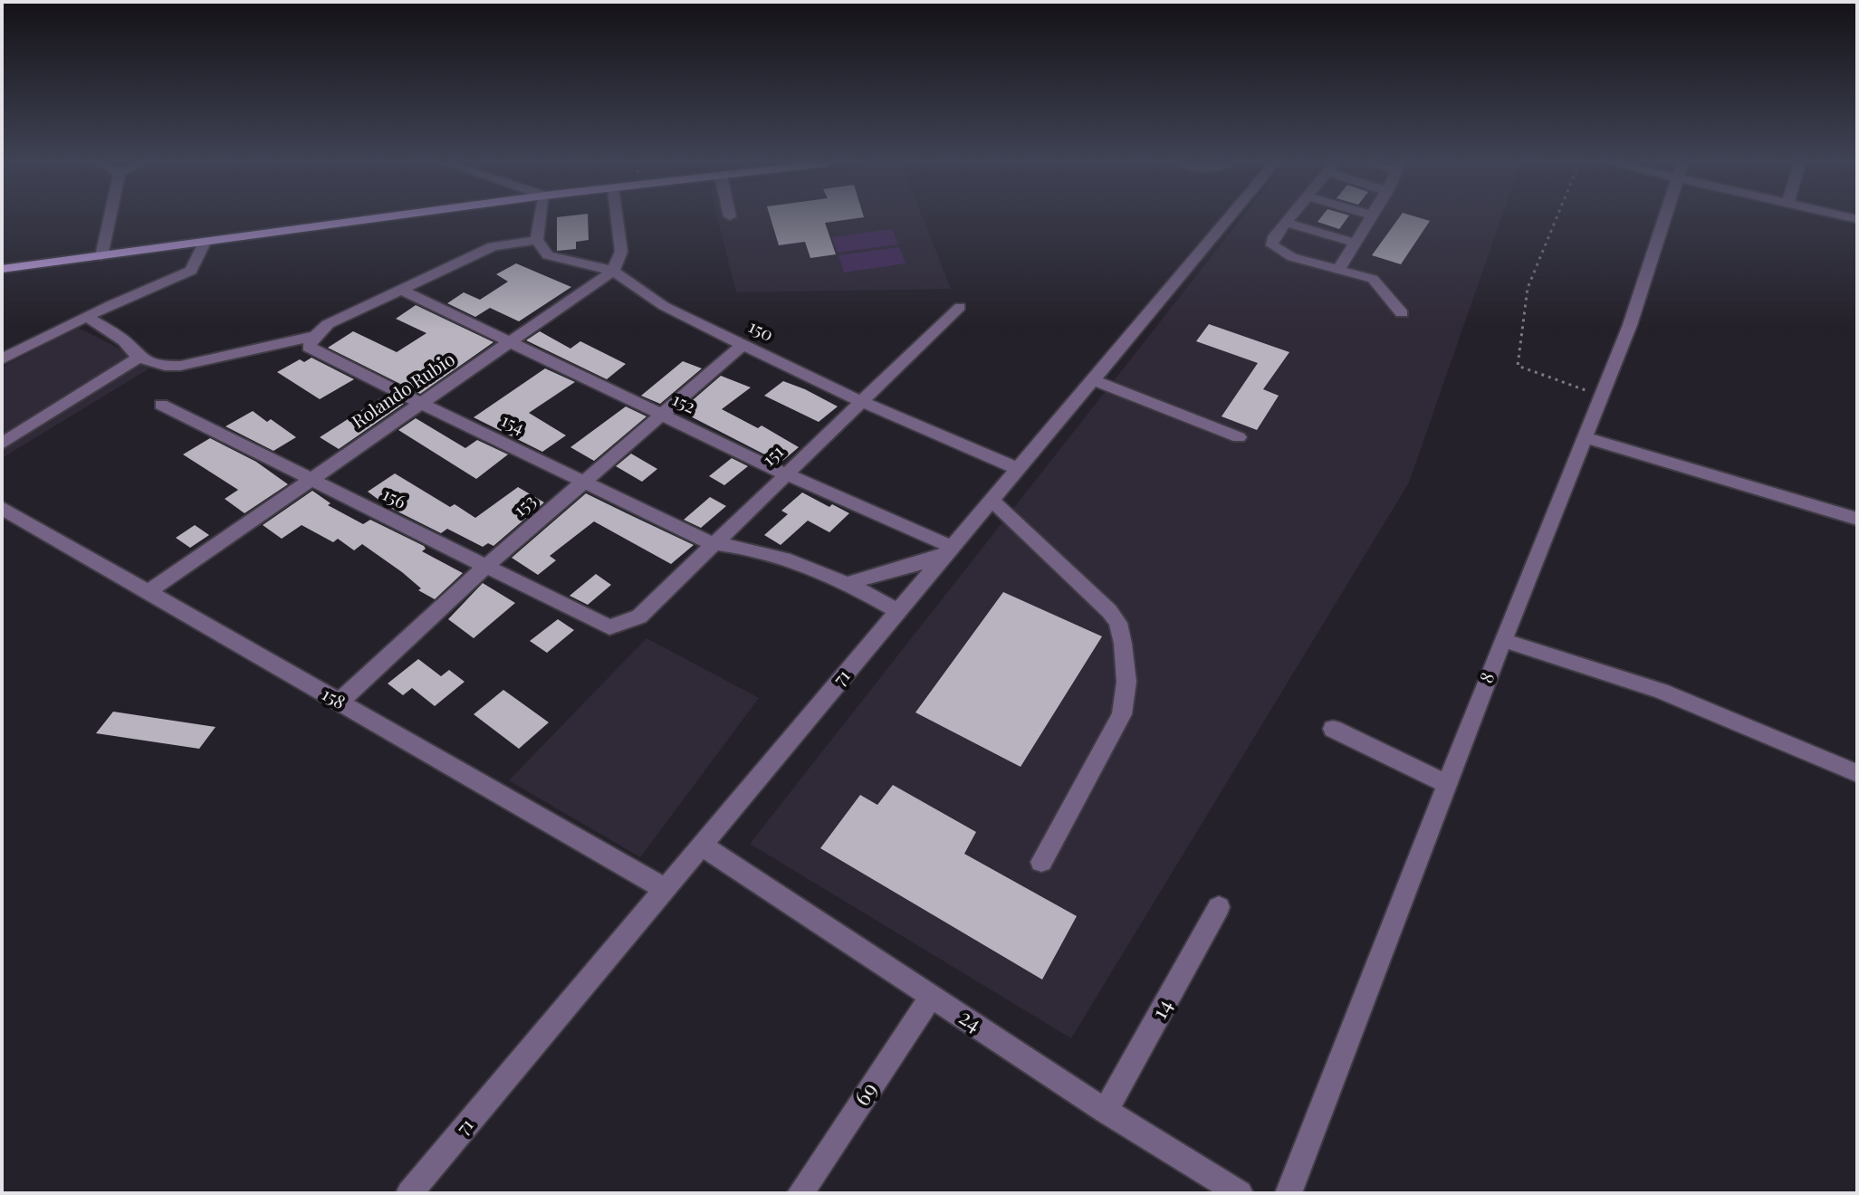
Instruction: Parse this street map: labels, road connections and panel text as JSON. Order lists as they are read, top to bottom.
{
  "streets": {
    "street": [
      "150",
      "Rolando Rubio",
      "152",
      "154",
      "151",
      "156",
      "153",
      "71",
      "8",
      "158",
      "14",
      "24",
      "69"
    ]
  },
  "crossings": [
    ["150", "Rolando Rubio"],
    ["150", "151"],
    ["150", "153"],
    ["150", "71"],
    ["Rolando Rubio", "152"],
    ["Rolando Rubio", "154"],
    ["Rolando Rubio", "156"],
    ["Rolando Rubio", "158"],
    ["152", "151"],
    ["152", "153"],
    ["152", "71"],
    ["154", "151"],
    ["154", "153"],
    ["151", "156"],
    ["156", "153"],
    ["153", "158"],
    ["71", "158"],
    ["71", "24"],
    ["14", "24"],
    ["24", "69"]
  ]
}
